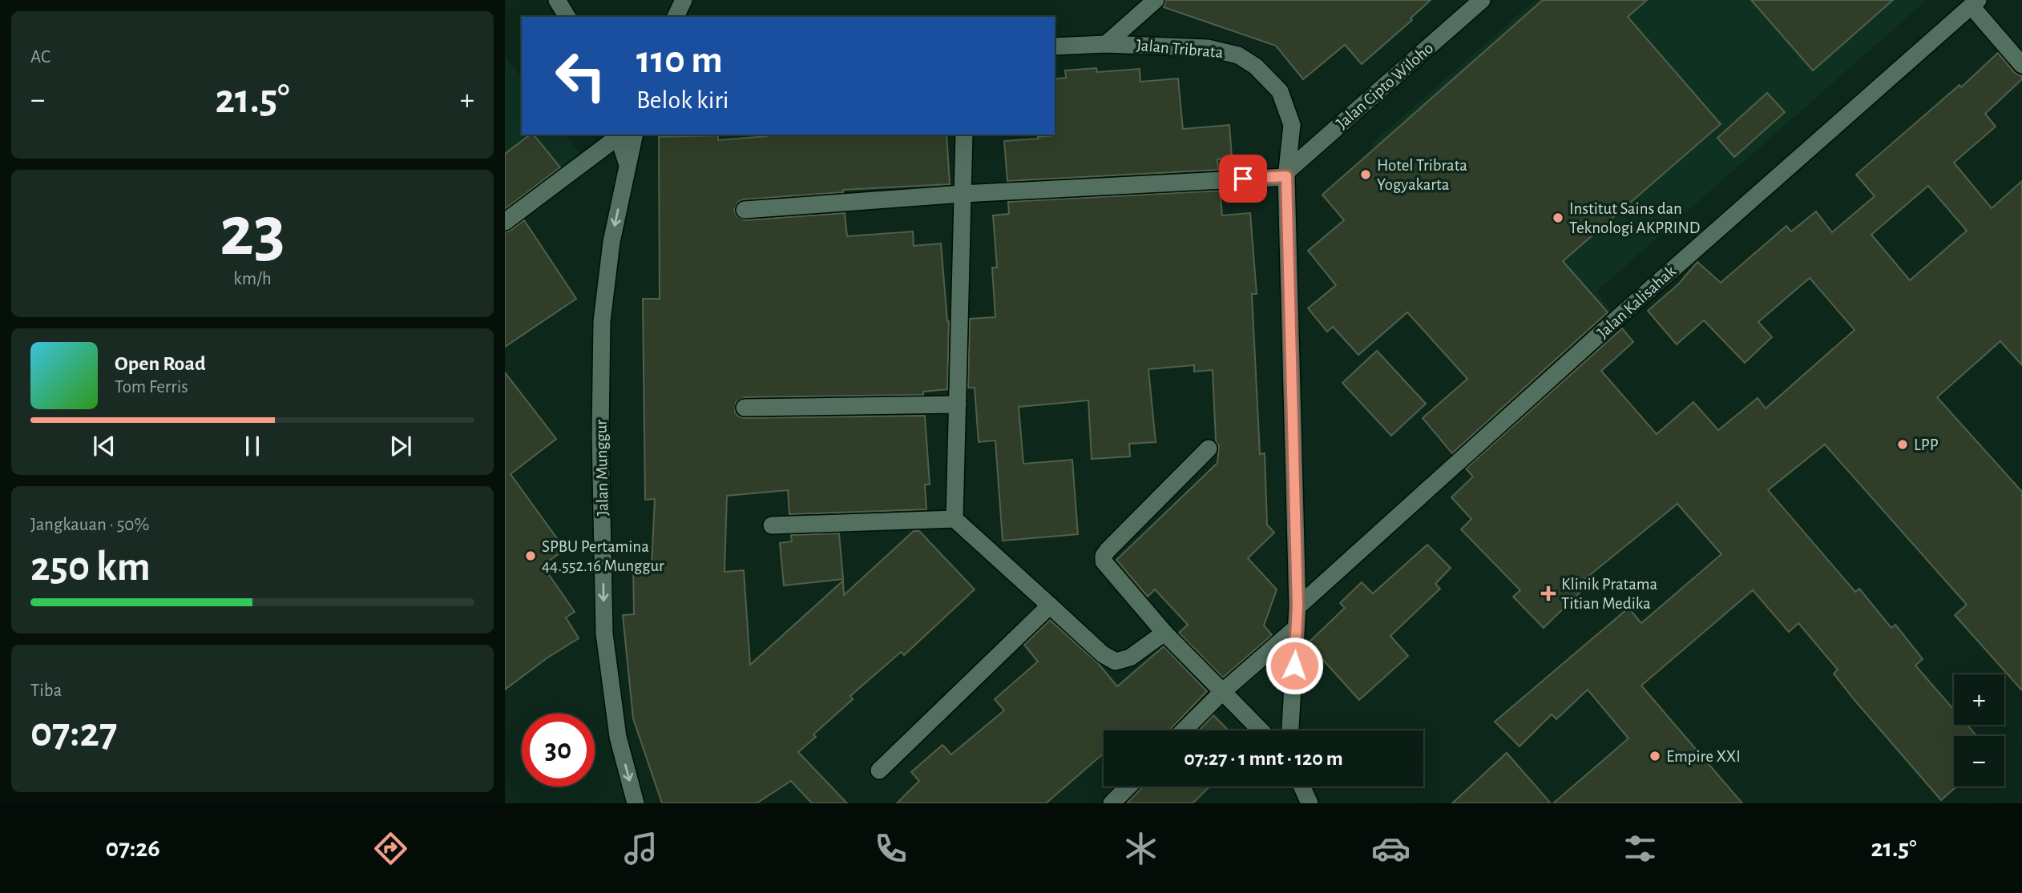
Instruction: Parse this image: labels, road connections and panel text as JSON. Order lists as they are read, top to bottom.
{
  "streets": {
    "street": [
      "Jalan Tribrata",
      "Jalan Cipto Wiloho",
      "Jalan Kalisahak",
      "Jalan Munggur"
    ]
  },
  "crossings": [
    ["Jalan Tribrata", "Jalan Cipto Wiloho"],
    ["Jalan Tribrata", "Jalan Kalisahak"]
  ],
  "one_way": ["Jalan Munggur"],
  "places": {
    "other": [
      "Hotel Tribrata Yogyakarta",
      "Institut Sains dan Teknologi AKPRIND",
      "LPP",
      "SPBU Pertamina 44.552.16 Munggur",
      "Empire XXI"
    ],
    "health": ["Klinik Pratama Titian Medika"]
  },
  "page": {
    "tile": [
      "AC",
      ["23", "km/h"],
      ["Jangkauan · 50%", "250 km"],
      ["Tiba", "07:27"]
    ],
    "turn": ["110 m", "Belok kiri"],
    "heat": ["−", "21.5°", "+"],
    "song": ["Open Road", "Tom Ferris"],
    "map_buttons": ["+", "−"],
    "limit": "30",
    "trip": "07:27 · 1 mnt · 120 m",
    "tabs": ["07:26", "21.5°"]
  }
}
